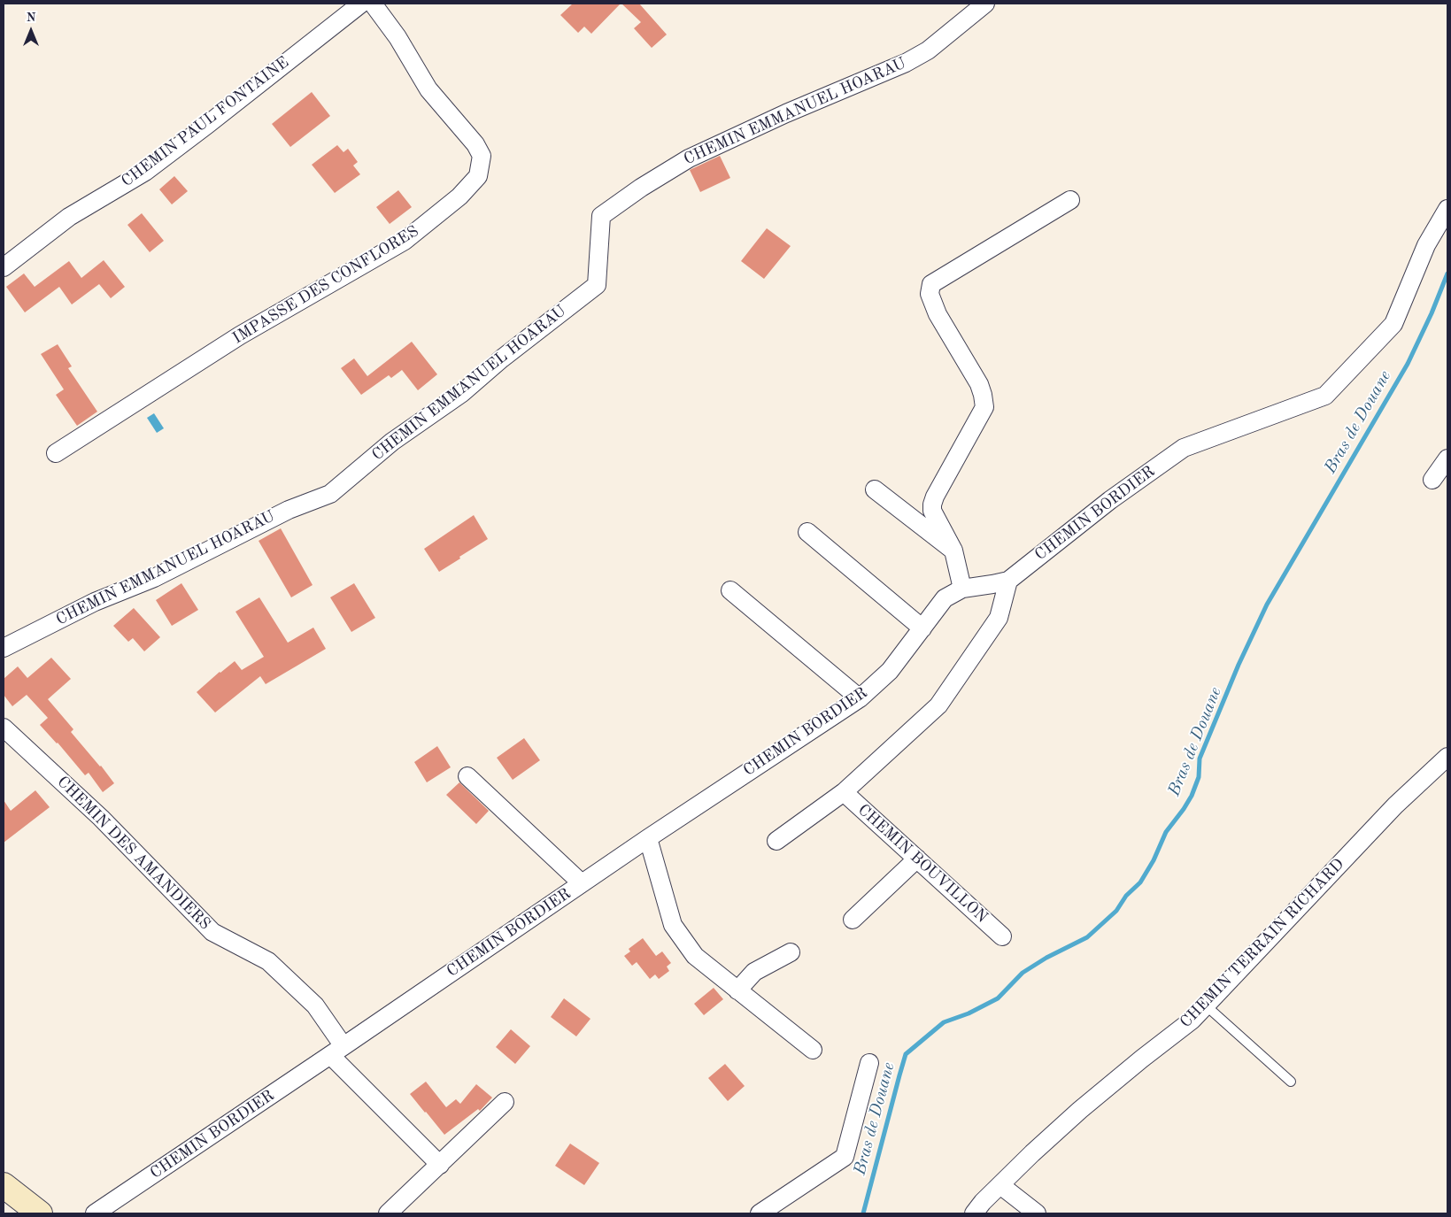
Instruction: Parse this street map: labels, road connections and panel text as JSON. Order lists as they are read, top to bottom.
{
  "streets": {
    "street": [
      "CHEMIN EMMANUEL HOARAU",
      "CHEMIN PAUL FONTAINE",
      "IMPASSE DES CONFLORES",
      "CHEMIN BORDIER",
      "CHEMIN DES AMANDIERS",
      "CHEMIN BOUVILLON",
      "CHEMIN TERRAIN RICHARD"
    ]
  },
  "crossings": [
    ["CHEMIN BORDIER", "CHEMIN DES AMANDIERS"],
    ["CHEMIN BORDIER", "CHEMIN BOUVILLON"]
  ],
  "water": ["Bras de Douane"],
  "north": "top"
}
